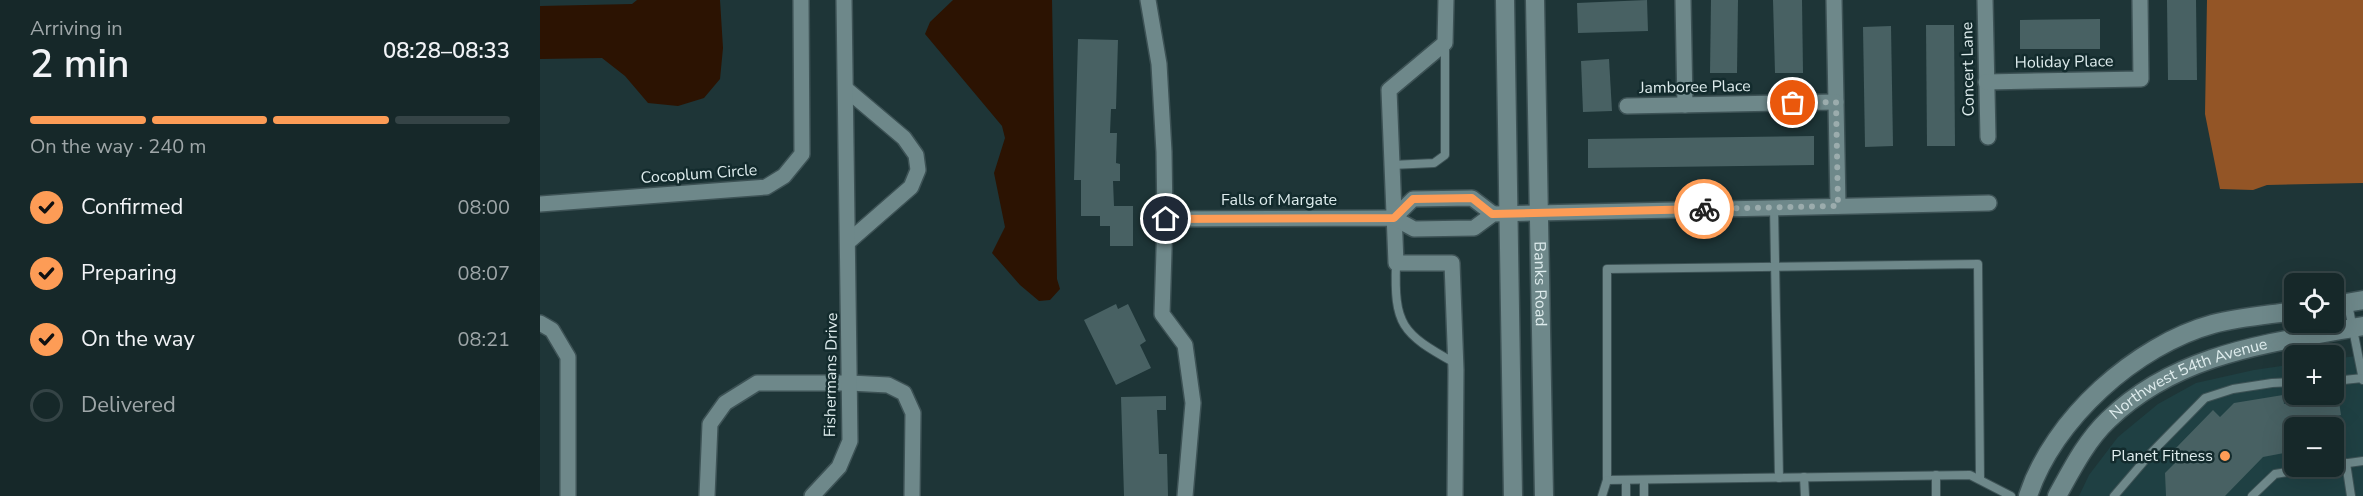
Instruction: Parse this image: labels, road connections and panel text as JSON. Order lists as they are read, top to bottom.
{
  "streets": {
    "street": [
      "Holiday Place",
      "Concert Lane",
      "Jamboree Place",
      "Cocoplum Circle",
      "Falls of Margate",
      "Banks Road",
      "Fishermans Drive",
      "Northwest 54th Avenue"
    ]
  },
  "crossings": [
    ["Holiday Place", "Concert Lane"],
    ["Falls of Margate", "Banks Road"]
  ],
  "places": ["Planet Fitness"],
  "page": {
    "heading": ["2 min", "Arriving in", "08:28–08:33"],
    "bar": "On the way · 240 m",
    "list": [
      ["Confirmed", "08:00"],
      ["Preparing", "08:07"],
      ["On the way", "08:21"],
      "Delivered"
    ],
    "map_buttons": ["+", "−"]
  }
}
